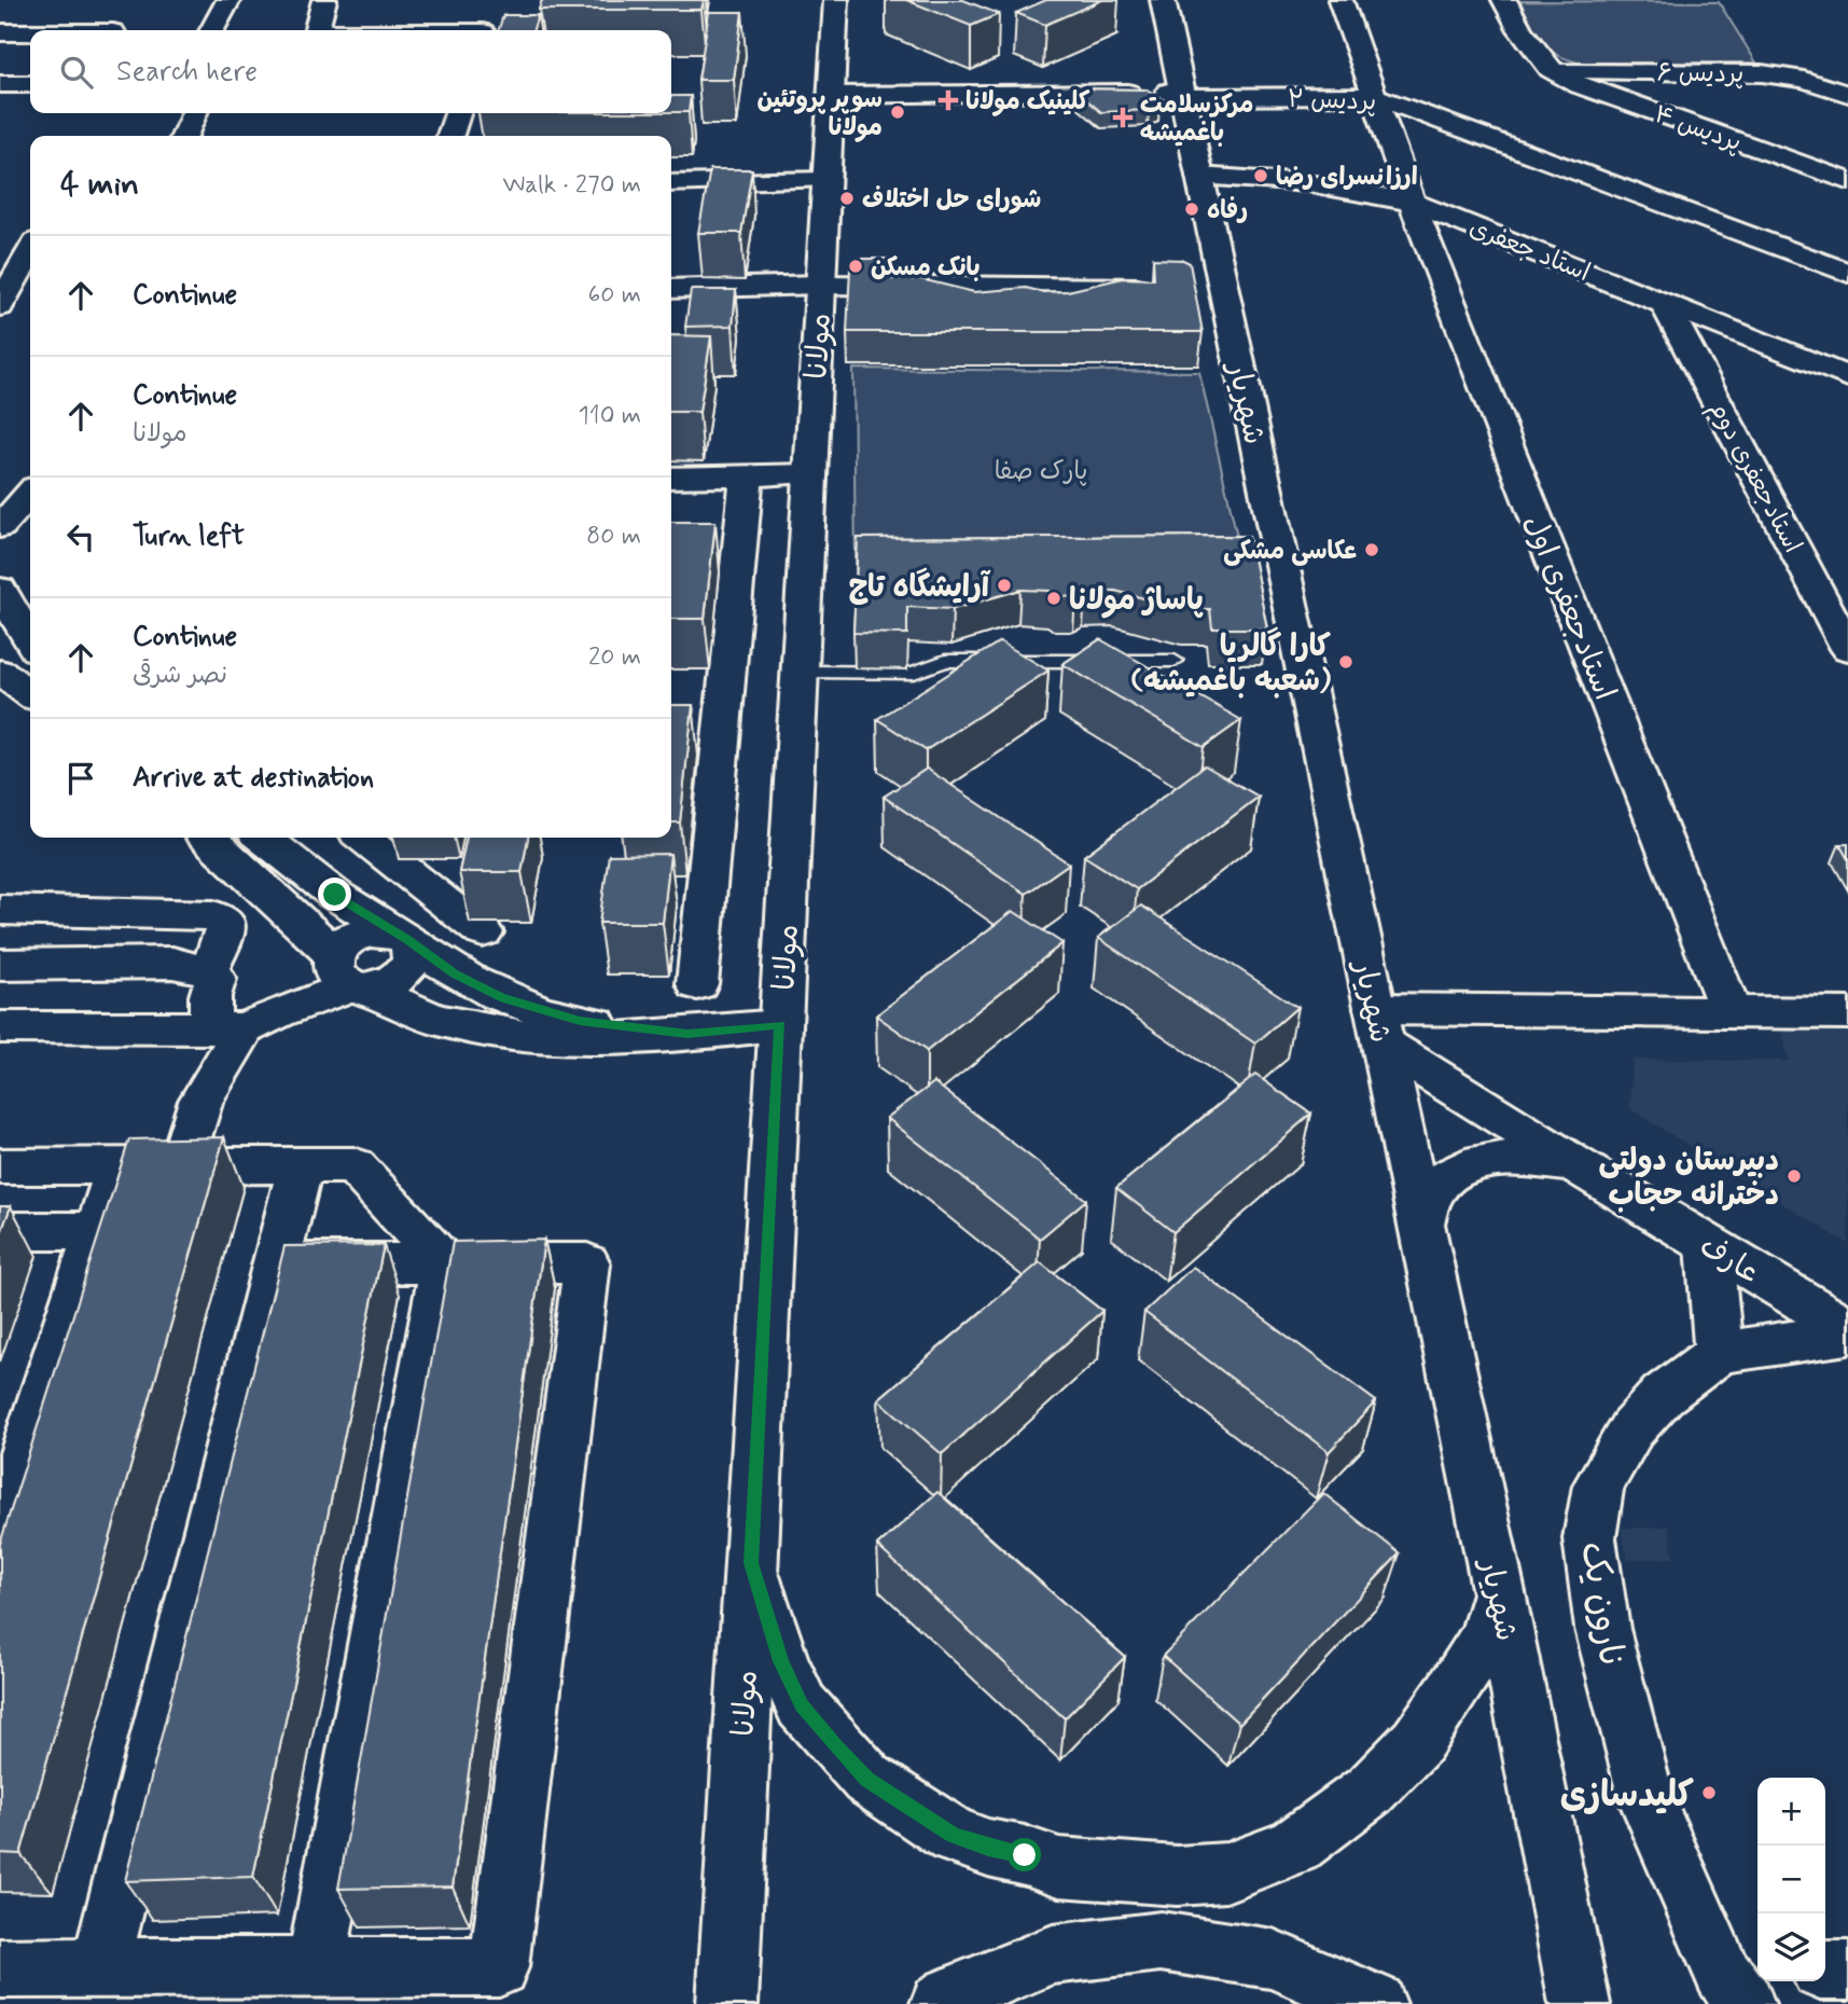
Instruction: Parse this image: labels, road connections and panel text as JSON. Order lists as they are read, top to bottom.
{
  "streets": {
    "street": [
      "پردیس ۶",
      "پردیس ۲",
      "پردیس ۴",
      "استاد جعفری",
      "مولانا",
      "شهریار",
      "استادجعفری دوم",
      "استادجعفری اول",
      "عارف",
      "نارون یک"
    ]
  },
  "crossings": [
    ["پردیس ۶", "پردیس ۴"],
    ["پردیس ۲", "مولانا"],
    ["پردیس ۲", "شهریار"],
    ["پردیس ۲", "استادجعفری اول"],
    ["استاد جعفری", "شهریار"],
    ["استاد جعفری", "استادجعفری دوم"],
    ["استاد جعفری", "استادجعفری اول"],
    ["شهریار", "عارف"],
    ["عارف", "نارون یک"]
  ],
  "parks": ["پارک صفا"],
  "places": {
    "health": ["کلینیک مولانا", "مرکزسلامت باغمیشه"],
    "other": [
      "سوپر پروتئین مولانا",
      "ارزانسرای رضا",
      "شورای حل اختلاف",
      "رفاه",
      "بانک مسکن",
      "عکاسی مشکی",
      "آرایشگاه تاج",
      "پاساژ مولانا",
      "کارا گالریا (شعبه باغمیشه)",
      "دبیرستان دولتی دخترانه حجاب",
      "کلیدسازی"
    ]
  },
  "page": {
    "search": "Search here",
    "heading": ["4 min", "Walk · 270 m"],
    "list": [
      ["Continue", "60 m"],
      ["Continue", "مولانا", "110 m"],
      ["Turn left", "80 m"],
      ["Continue", "نصر شرقی", "20 m"],
      "Arrive at destination"
    ],
    "map_buttons": ["+", "−"]
  }
}
